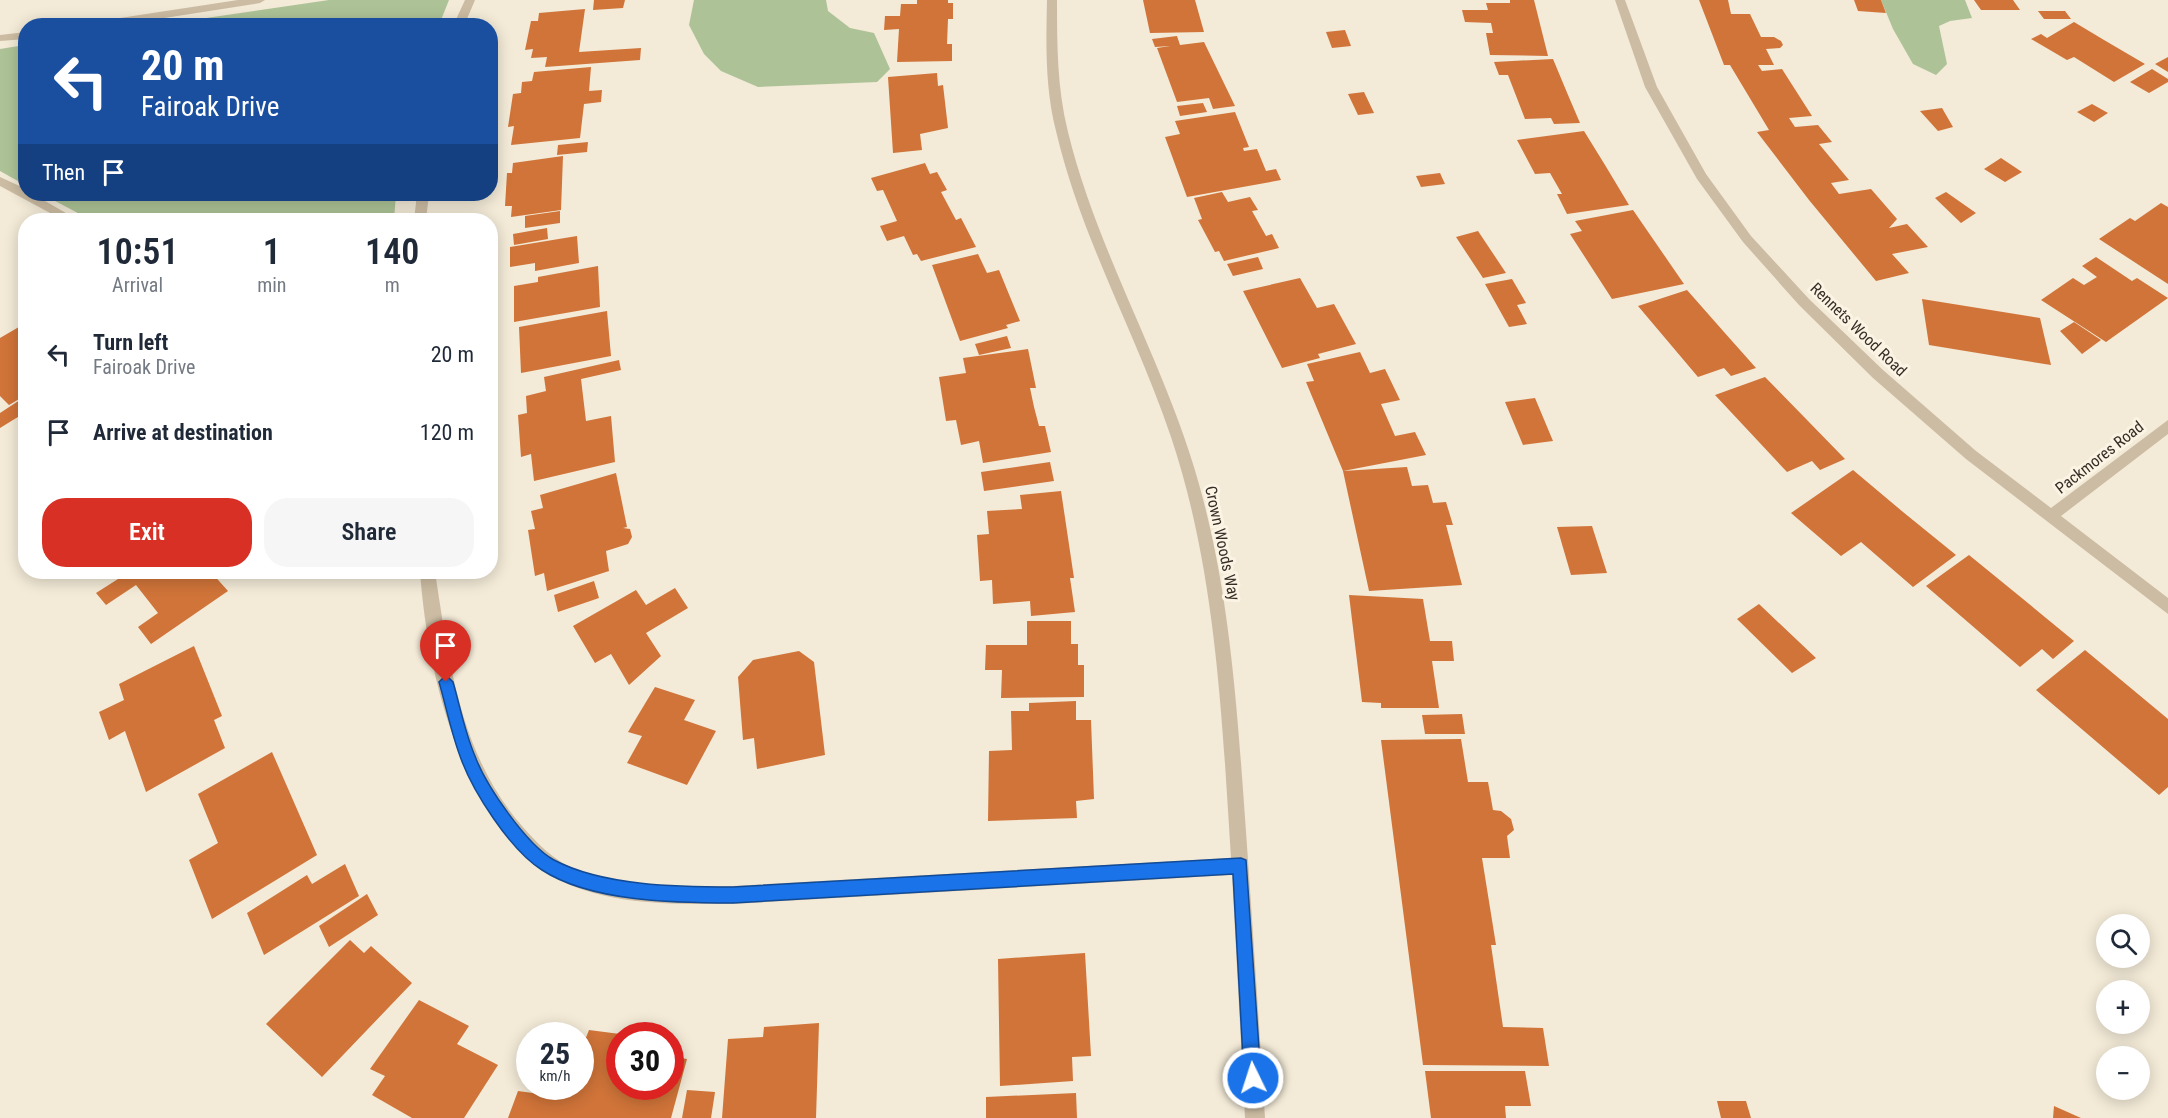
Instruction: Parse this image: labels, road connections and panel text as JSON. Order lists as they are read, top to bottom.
{
  "streets": {
    "street": ["Rennets Wood Road", "Packmores Road", "Crown Woods Way"]
  },
  "crossings": [
    ["Rennets Wood Road", "Packmores Road"]
  ],
  "page": {
    "turn": ["20 m", "Fairoak Drive"],
    "then": "Then",
    "eta": [
      "10:51",
      "Arrival",
      "1",
      "min",
      "140",
      "m"
    ],
    "list": [
      {
        "name": "Turn left",
        "note": "Fairoak Drive",
        "value": "20 m"
      },
      {
        "name": "Arrive at destination",
        "value": "120 m"
      }
    ],
    "buttons": ["Exit", "Share"],
    "map_buttons": ["+", "−"],
    "speed": "25 km/h",
    "limit": "30"
  }
}
